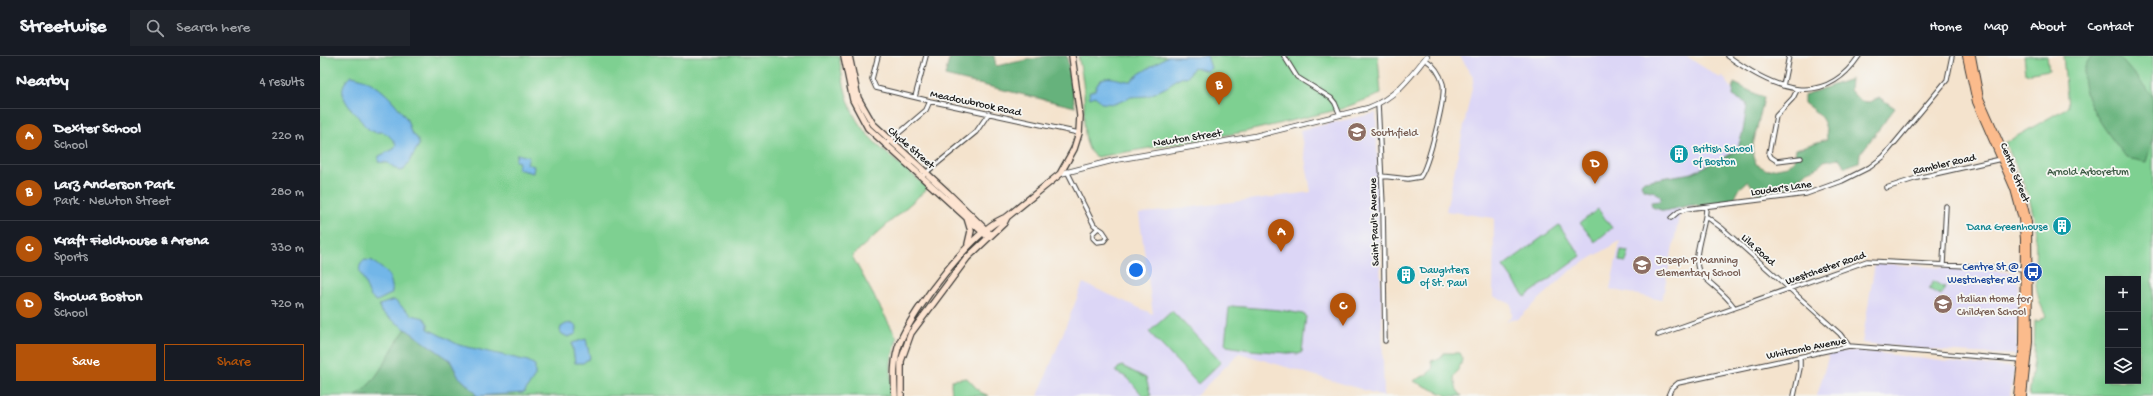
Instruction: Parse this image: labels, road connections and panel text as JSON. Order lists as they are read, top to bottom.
{
  "streets": {
    "highway": ["Centre Street"],
    "main road": ["Newton Street", "Clyde Street"],
    "street": [
      "Meadowbrook Road",
      "Rambler Road",
      "Louder's Lane",
      "Saint Paul's Avenue",
      "Lila Road",
      "Westchester Road",
      "Whitcomb Avenue"
    ]
  },
  "crossings": [
    ["Newton Street", "Clyde Street"],
    ["Newton Street", "Saint Paul's Avenue"],
    ["Rambler Road", "Centre Street"],
    ["Centre Street", "Westchester Road"],
    ["Centre Street", "Whitcomb Avenue"],
    ["Lila Road", "Westchester Road"],
    ["Lila Road", "Whitcomb Avenue"]
  ],
  "parks": ["Arnold Arboretum"],
  "places": {
    "school or university": ["Southfield", "Joseph P Manning Elementary School", "Italian Home for Children School"],
    "building": ["British School of Boston", "Dana Greenhouse", "Daughters of St. Paul"],
    "bus stop": ["Centre St @ Westchester Rd"]
  },
  "page": {
    "header": "Streetwise",
    "search": "Search here",
    "nav": [
      "Home",
      "Map",
      "About",
      "Contact"
    ],
    "heading": ["Nearby", "4 results"],
    "pins": [
      "B",
      "D",
      "A",
      "C"
    ],
    "list": [
      {
        "mark": "A",
        "name": "Dexter School",
        "note": "School",
        "value": "220 m"
      },
      {
        "mark": "B",
        "name": "Larz Anderson Park",
        "note": "Park · Newton Street",
        "value": "280 m"
      },
      {
        "mark": "C",
        "name": "Kraft Fieldhouse & Arena",
        "note": "Sports",
        "value": "330 m"
      },
      {
        "mark": "D",
        "name": "Showa Boston",
        "note": "School",
        "value": "720 m"
      }
    ],
    "map_buttons": ["+", "−"],
    "buttons": ["Save", "Share"]
  }
}
